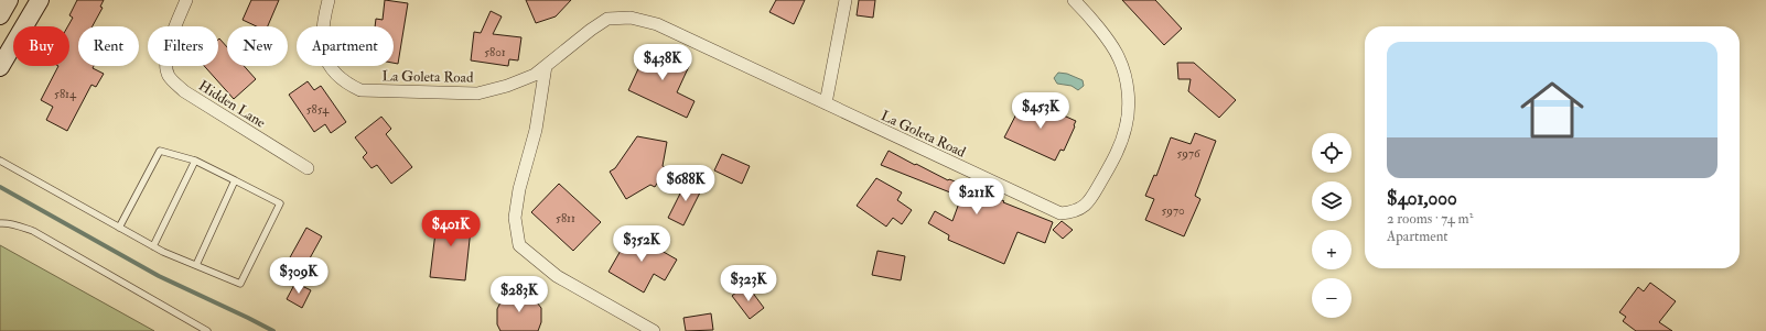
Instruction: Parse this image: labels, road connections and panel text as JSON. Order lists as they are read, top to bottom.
{
  "streets": {
    "street": ["La Goleta Road", "Hidden Lane"]
  },
  "house_numbers": [
    "5801",
    "5814",
    "5854",
    "5976",
    "5970",
    "5811"
  ],
  "page": {
    "chip": [
      "Buy",
      "Rent",
      "Filters",
      "New",
      "Apartment"
    ],
    "list": [
      {
        "name": "$401,000",
        "note": "2 rooms · 74 m² · Apartment"
      }
    ],
    "price": [
      "$438K",
      "$453K",
      "$688K",
      "$211K",
      "$401K",
      "$352K",
      "$309K",
      "$323K",
      "$283K"
    ],
    "map_buttons": ["+", "−"]
  }
}
